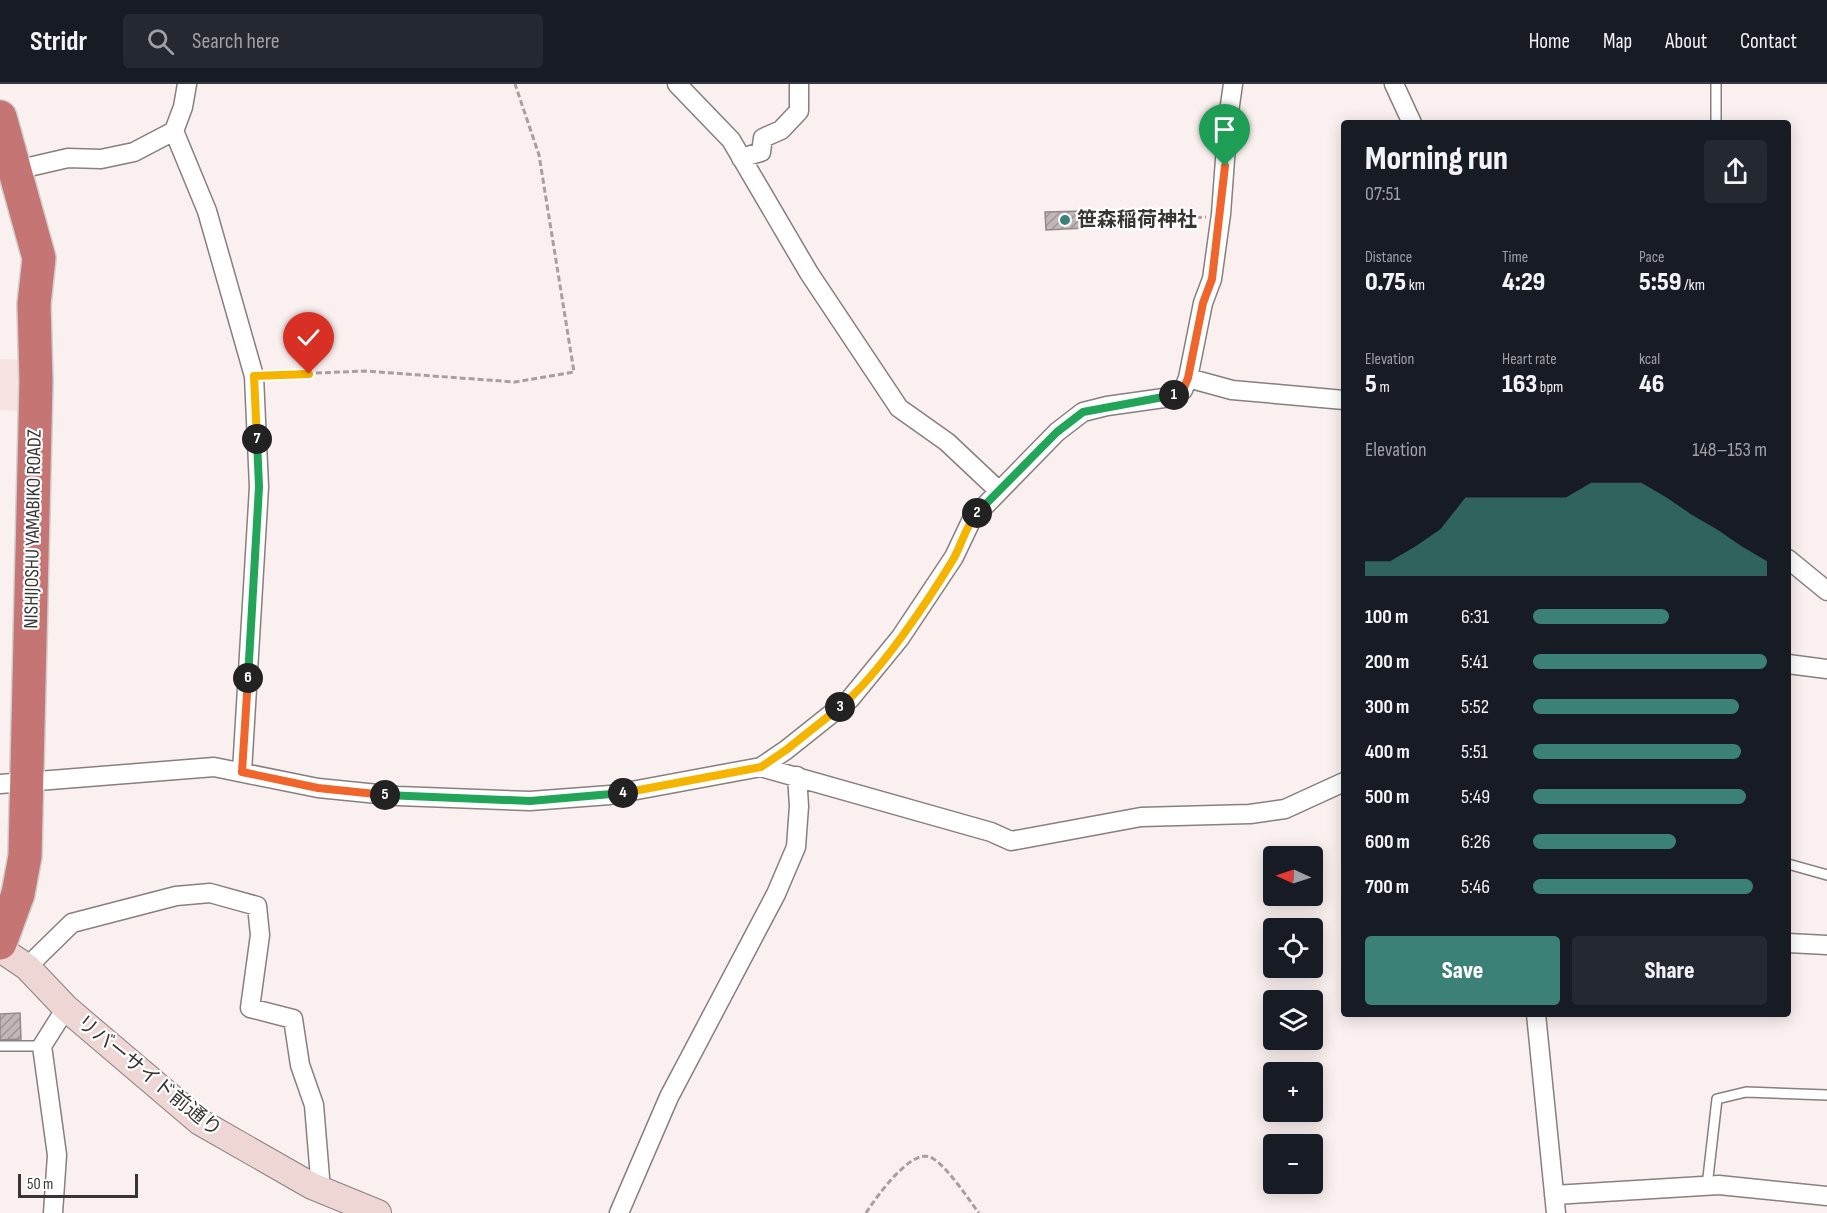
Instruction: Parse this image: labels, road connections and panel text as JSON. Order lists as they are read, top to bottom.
{
  "streets": {
    "highway": ["NISHIJOSHU YAMABIKO ROADZ"],
    "street": ["リバーサイド前通り"]
  },
  "places": ["笹森稲荷神社"],
  "scale_bar": "50 m",
  "north": "left",
  "page": {
    "header": "Stridr",
    "search": "Search here",
    "nav": [
      "Home",
      "Map",
      "About",
      "Contact"
    ],
    "heading": ["Morning run", "07:51"],
    "stats": [
      ["Distance", "0.75 km"],
      ["Time", "4:29"],
      ["Pace", "5:59 /km"],
      ["Elevation", "5 m"],
      ["Heart rate", "163 bpm"],
      ["kcal", "46"]
    ],
    "pins": [
      "1",
      "7",
      "2",
      "6",
      "3",
      "4",
      "5"
    ],
    "chart": ["Elevation", "148–153 m"],
    "list": [
      {
        "name": "100 m",
        "note": "6:31"
      },
      {
        "name": "200 m",
        "note": "5:41"
      },
      {
        "name": "300 m",
        "note": "5:52"
      },
      {
        "name": "400 m",
        "note": "5:51"
      },
      {
        "name": "500 m",
        "note": "5:49"
      },
      {
        "name": "600 m",
        "note": "6:26"
      },
      {
        "name": "700 m",
        "note": "5:46"
      }
    ],
    "map_buttons": ["+", "−"],
    "buttons": ["Save", "Share"],
    "scale": "50 m"
  }
}
